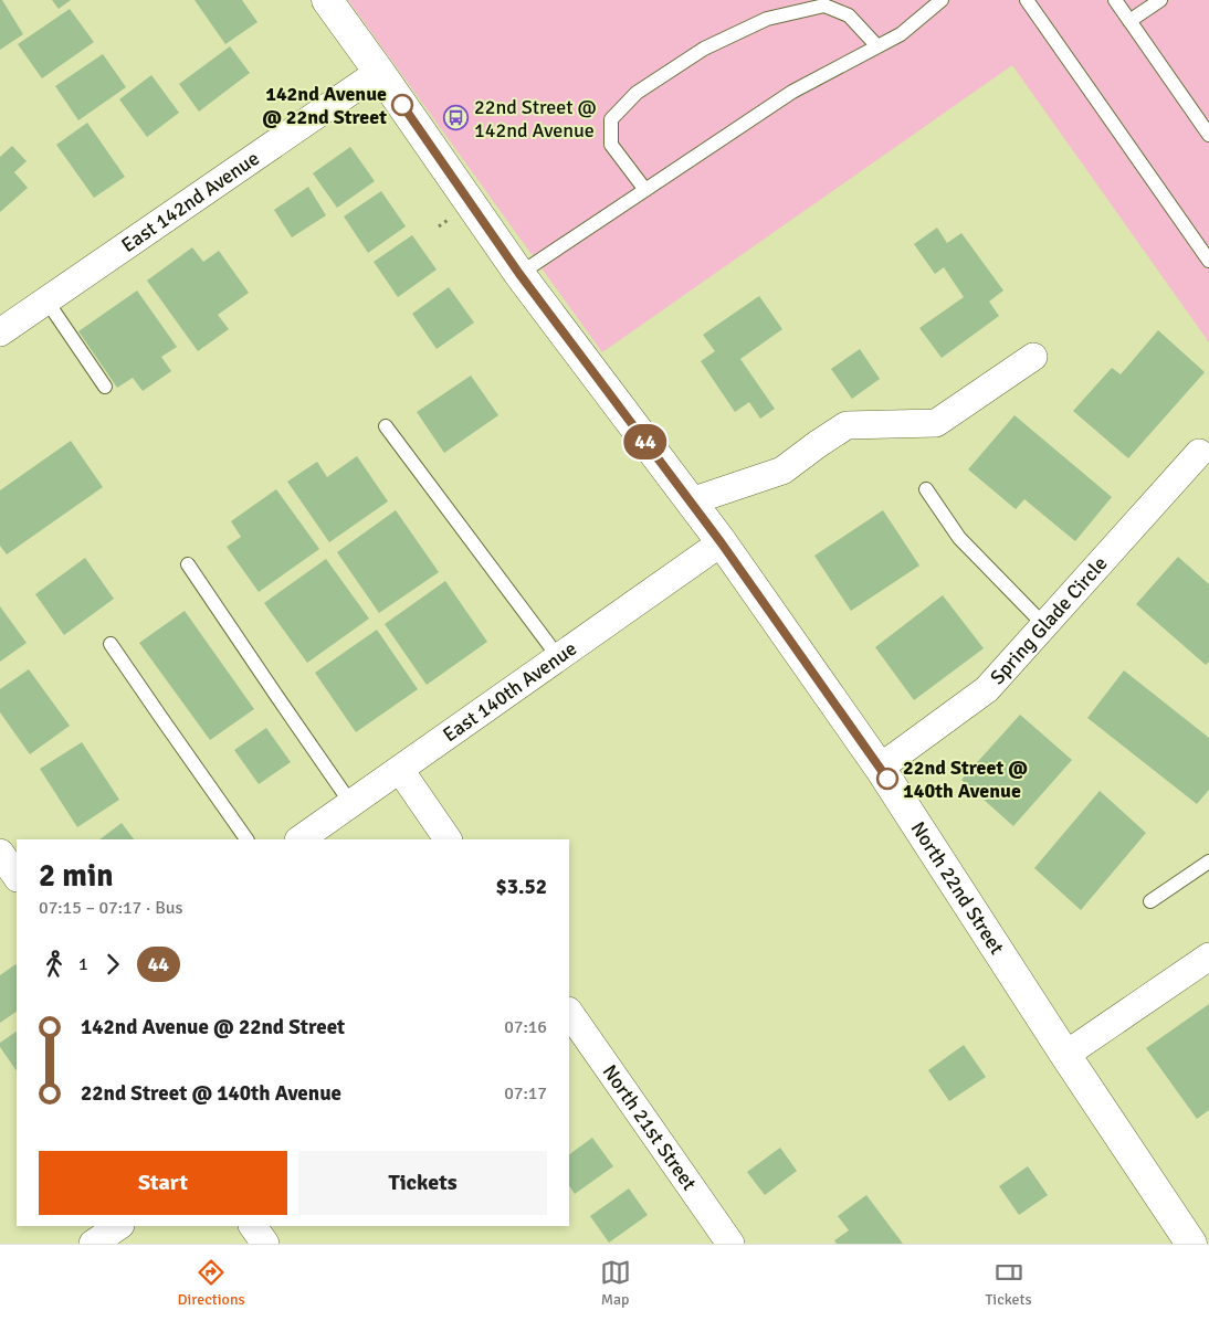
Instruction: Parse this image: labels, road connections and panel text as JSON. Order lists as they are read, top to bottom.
{
  "streets": {
    "street": [
      "East 142nd Avenue",
      "Spring Glade Circle",
      "East 140th Avenue",
      "North 22nd Street",
      "North 21st Street"
    ]
  },
  "crossings": [
    ["East 142nd Avenue", "North 22nd Street"],
    ["Spring Glade Circle", "North 22nd Street"],
    ["East 140th Avenue", "North 22nd Street"]
  ],
  "places": {
    "other": ["142nd Avenue @ 22nd Street", "22nd Street @ 140th Avenue"],
    "bus stop": ["22nd Street @ 142nd Avenue"]
  },
  "lines": ["bus line 44"],
  "page": {
    "on_map": "44",
    "heading": ["2 min", "07:15 – 07:17 · Bus", "$3.52"],
    "legs": ["1", "44"],
    "list": [
      {
        "name": "142nd Avenue @ 22nd Street",
        "value": "07:16"
      },
      {
        "name": "22nd Street @ 140th Avenue",
        "value": "07:17"
      }
    ],
    "buttons": ["Start", "Tickets"],
    "tabs": ["Directions", "Map", "Tickets"]
  }
}
